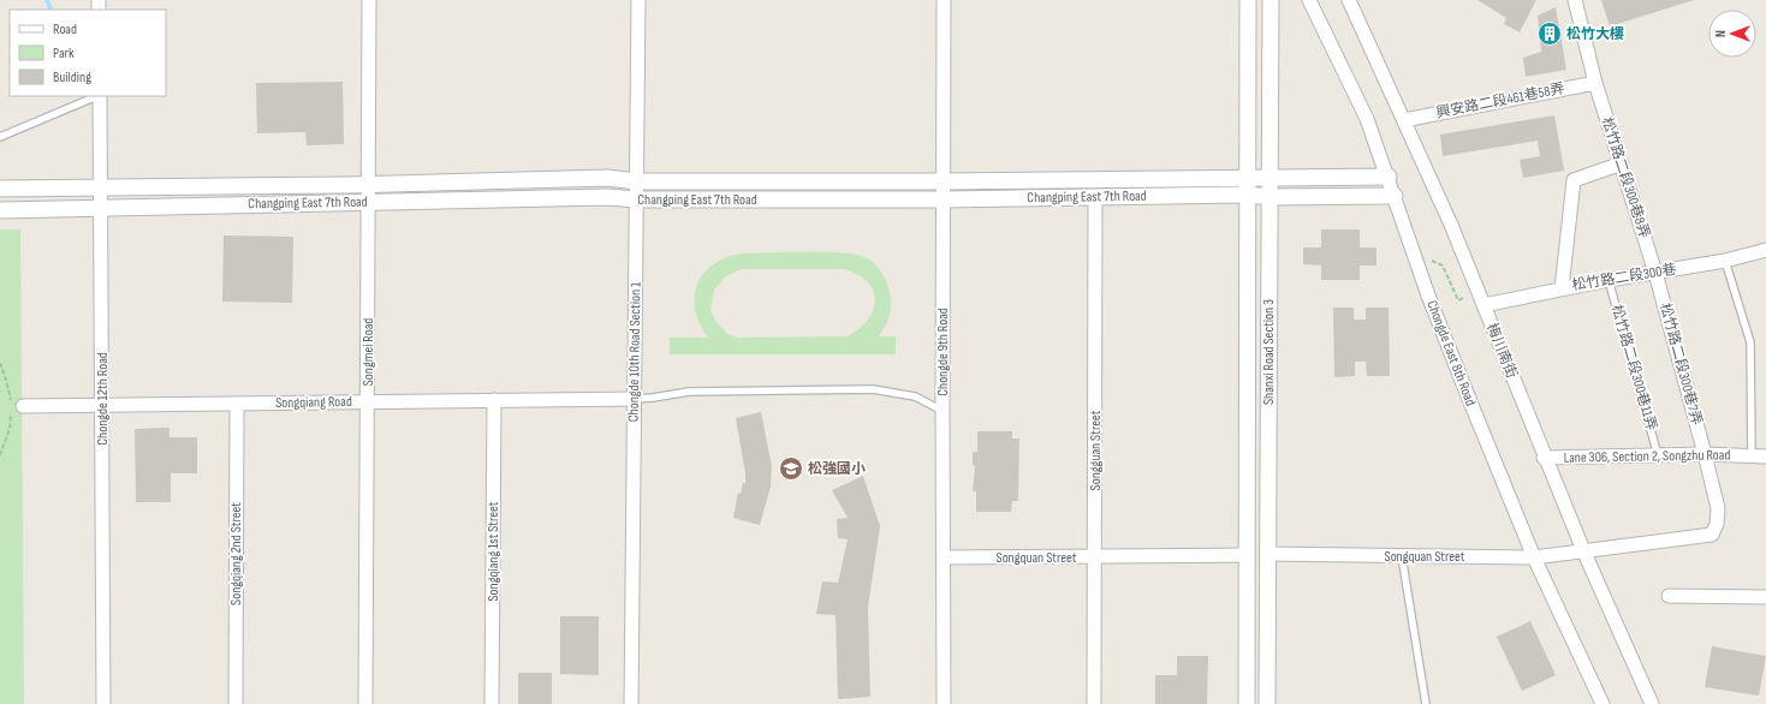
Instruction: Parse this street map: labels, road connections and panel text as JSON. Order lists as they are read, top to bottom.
{
  "streets": {
    "street": [
      "興安路二段461巷58弄",
      "松竹路二段300巷8弄",
      "Changping East 7th Road",
      "松竹路二段300巷",
      "梅川南街",
      "Songmei Road",
      "Chongde 10th Road Section 1",
      "Chongde 9th Road",
      "Shanxi Road Section 3",
      "Chongde East 8th Road",
      "松竹路二段300巷7弄",
      "Chongde 12th Road",
      "Songqiang Road",
      "Songguan Street",
      "Lane 306, Section 2, Songzhu Road",
      "Songqiang 1st Street",
      "Songqiang 2nd Street",
      "Songquan Street"
    ],
    "lane": ["松竹路二段300巷11弄"]
  },
  "crossings": [
    ["興安路二段461巷58弄", "松竹路二段300巷8弄"],
    ["興安路二段461巷58弄", "梅川南街"],
    ["松竹路二段300巷8弄", "松竹路二段300巷"],
    ["松竹路二段300巷8弄", "松竹路二段300巷7弄"],
    ["Changping East 7th Road", "Songmei Road"],
    ["Changping East 7th Road", "Chongde 10th Road Section 1"],
    ["Changping East 7th Road", "Chongde 9th Road"],
    ["Changping East 7th Road", "Shanxi Road Section 3"],
    ["Changping East 7th Road", "Chongde East 8th Road"],
    ["Changping East 7th Road", "Chongde 12th Road"],
    ["Changping East 7th Road", "Songguan Street"],
    ["松竹路二段300巷", "梅川南街"],
    ["松竹路二段300巷", "松竹路二段300巷7弄"],
    ["松竹路二段300巷", "松竹路二段300巷11弄"],
    ["松竹路二段300巷", "Lane 306, Section 2, Songzhu Road"],
    ["梅川南街", "松竹路二段300巷7弄"],
    ["梅川南街", "Lane 306, Section 2, Songzhu Road"],
    ["梅川南街", "Songquan Street"],
    ["Songmei Road", "Songqiang Road"],
    ["Chongde 10th Road Section 1", "Songqiang Road"],
    ["Chongde 9th Road", "Songquan Street"],
    ["Shanxi Road Section 3", "Songquan Street"],
    ["Chongde East 8th Road", "Songquan Street"],
    ["松竹路二段300巷7弄", "Lane 306, Section 2, Songzhu Road"],
    ["松竹路二段300巷7弄", "Songquan Street"],
    ["松竹路二段300巷11弄", "Lane 306, Section 2, Songzhu Road"],
    ["Chongde 12th Road", "Songqiang Road"],
    ["Songqiang Road", "Songqiang 1st Street"],
    ["Songqiang Road", "Songqiang 2nd Street"],
    ["Songguan Street", "Songquan Street"]
  ],
  "places": {
    "building": ["松竹大樓"],
    "school or university": ["松強國小"]
  },
  "legend": ["Road", "Park", "Building"],
  "north": "left"
}
